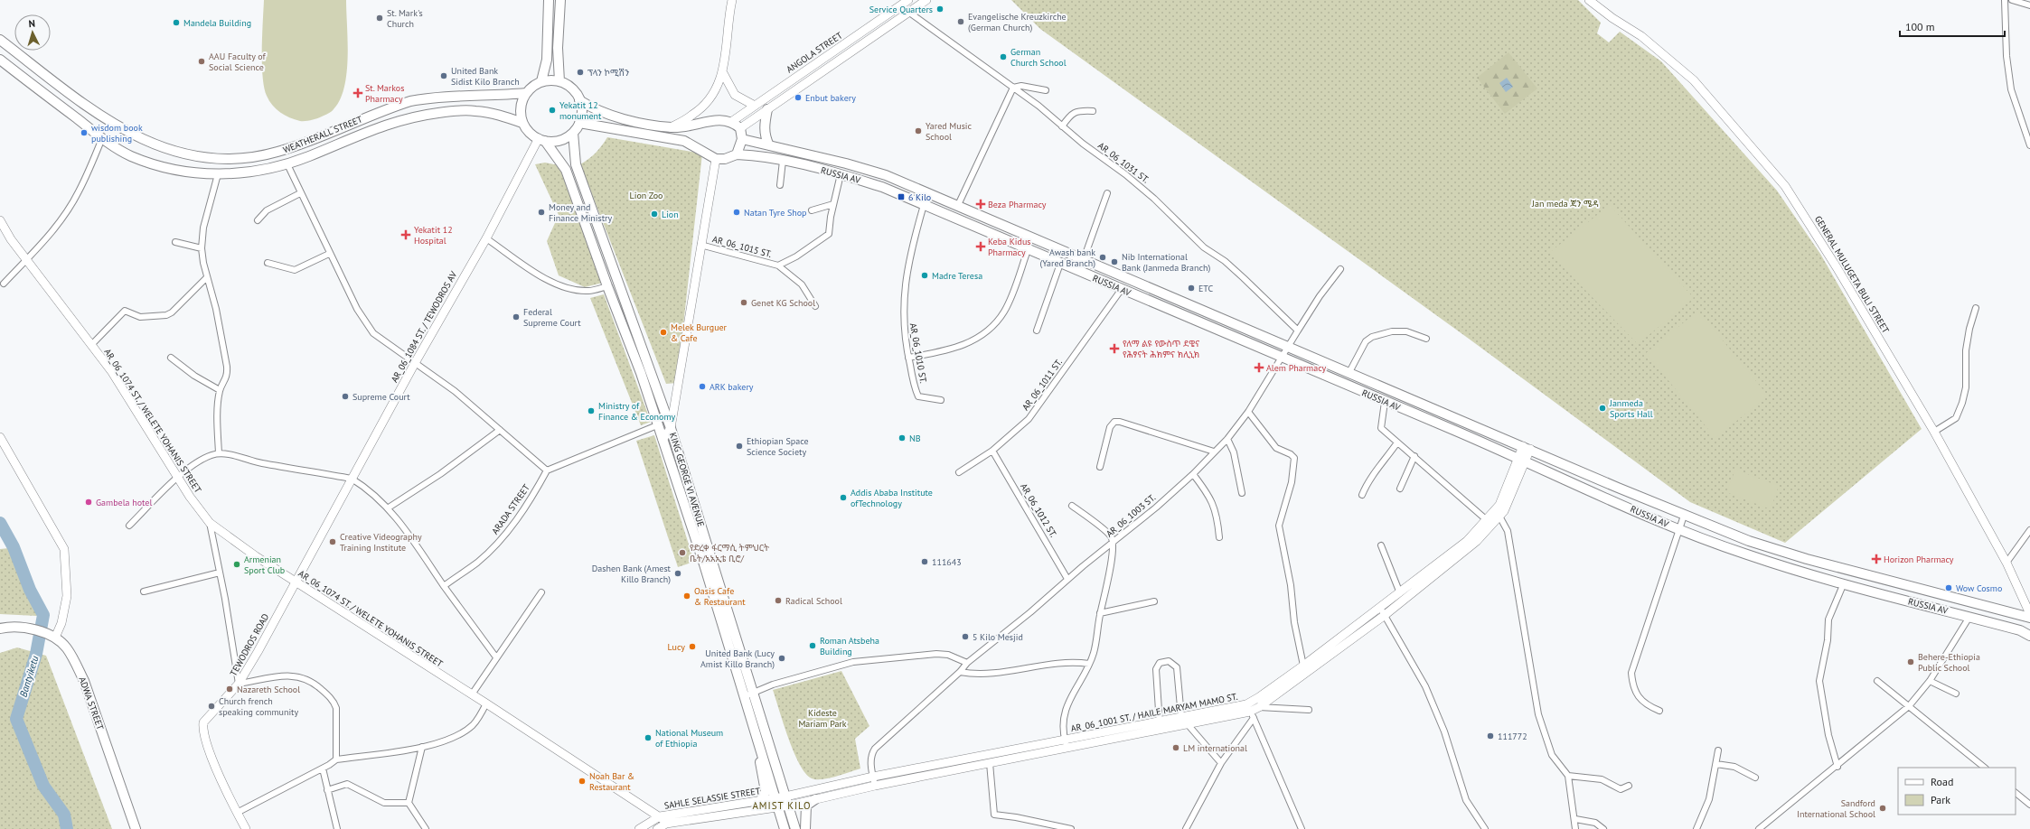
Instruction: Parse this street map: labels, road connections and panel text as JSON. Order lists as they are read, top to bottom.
{
  "streets": {
    "main road": [
      "ANGOLA STREET",
      "WEATHERALL STREET",
      "RUSSIA AV",
      "GENERAL MULUGETA BULI STREET",
      "AR_06_1084 ST. / TEWODROS AV",
      "AR_06_1074 ST. / WELETE YOHANIS STREET",
      "KING GEORGE VI AVENUE",
      "TEWODROS ROAD",
      "ADWA STREET",
      "AR_06_1001 ST. / HAILE MARYAM MAMO ST.",
      "SAHLE SELASSIE STREET"
    ],
    "street": [
      "AR_06_1031 ST.",
      "AR_06_1015 ST.",
      "AR_06_1010 ST.",
      "AR_06_1011 ST.",
      "ARADA STREET",
      "AR_06_1012 ST.",
      "AR_06_1003 ST."
    ]
  },
  "crossings": [
    ["WEATHERALL STREET", "AR_06_1084 ST. / TEWODROS AV"],
    ["WEATHERALL STREET", "KING GEORGE VI AVENUE"],
    ["RUSSIA AV", "AR_06_1015 ST."],
    ["RUSSIA AV", "AR_06_1010 ST."],
    ["RUSSIA AV", "AR_06_1011 ST."],
    ["RUSSIA AV", "AR_06_1003 ST."],
    ["RUSSIA AV", "AR_06_1001 ST. / HAILE MARYAM MAMO ST."],
    ["AR_06_1084 ST. / TEWODROS AV", "AR_06_1074 ST. / WELETE YOHANIS STREET"],
    ["AR_06_1084 ST. / TEWODROS AV", "KING GEORGE VI AVENUE"],
    ["AR_06_1084 ST. / TEWODROS AV", "TEWODROS ROAD"],
    ["AR_06_1011 ST.", "AR_06_1012 ST."],
    ["AR_06_1074 ST. / WELETE YOHANIS STREET", "TEWODROS ROAD"],
    ["AR_06_1074 ST. / WELETE YOHANIS STREET", "SAHLE SELASSIE STREET"],
    ["KING GEORGE VI AVENUE", "AR_06_1001 ST. / HAILE MARYAM MAMO ST."],
    ["KING GEORGE VI AVENUE", "SAHLE SELASSIE STREET"],
    ["AR_06_1012 ST.", "AR_06_1003 ST."],
    ["AR_06_1003 ST.", "AR_06_1001 ST. / HAILE MARYAM MAMO ST."],
    ["AR_06_1001 ST. / HAILE MARYAM MAMO ST.", "SAHLE SELASSIE STREET"]
  ],
  "districts": ["AMIST KILO"],
  "water": ["Bantyiketu"],
  "parks": ["Lion Zoo", "Jan meda ጃን ሜዳ", "Kideste Mariam Park"],
  "places": {
    "other": [
      "Service Quarters",
      "St. Mark's Church",
      "Evangelische Kreuzkirche (German Church)",
      "Mandela Building",
      "German Church School",
      "AAU Faculty of Social Science",
      "ፕላን ኮሚሽን",
      "United Bank Sidist Kilo Branch",
      "Enbut bakery",
      "Yekatit 12 monument",
      "Yared Music School",
      "wisdom book publishing",
      "Money and Finance Ministry",
      "Natan Tyre Shop",
      "Lion",
      "Awash bank (Yared Branch)",
      "Nib International Bank (Janmeda Branch)",
      "Madre Teresa",
      "ETC",
      "Genet KG School",
      "Federal Supreme Court",
      "Melek Burguer & Cafe",
      "ARK bakery",
      "Supreme Court",
      "Janmeda Sports Hall",
      "Ministry of Finance & Economy",
      "NB",
      "Ethiopian Space Science Society",
      "Addis Ababa Institute ofTechnology",
      "Gambela hotel",
      "Creative Videography Training Institute",
      "የድረቀ ፋርማሲ ትምህርት ቤት/አአኢቴ ቢሮ/",
      "111643",
      "Armenian Sport Club",
      "Dashen Bank (Amest Killo Branch)",
      "Wow Cosmo",
      "Oasis Cafe & Restaurant",
      "Radical School",
      "5 Kilo Mesjid",
      "Roman Atsbeha Building",
      "Lucy",
      "United Bank (Lucy Amist Killo Branch)",
      "Behere-Ethiopia Public School",
      "Nazareth School",
      "Church french speaking community",
      "111772",
      "National Museum of Ethiopia",
      "LM international",
      "Noah Bar & Restaurant",
      "Sandford International School"
    ],
    "health": [
      "St. Markos Pharmacy",
      "Beza Pharmacy",
      "Yekatit 12 Hospital",
      "Keba Kidus Pharmacy",
      "የለማ ልዩ የውስጥ ደዌና የሕፃናት ሕክምና ክሊኒክ",
      "Alem Pharmacy",
      "Horizon Pharmacy"
    ],
    "transit": ["6 Kilo"]
  },
  "legend": ["Road", "Park"],
  "scale_bar": "100 m",
  "north": "top"
}
